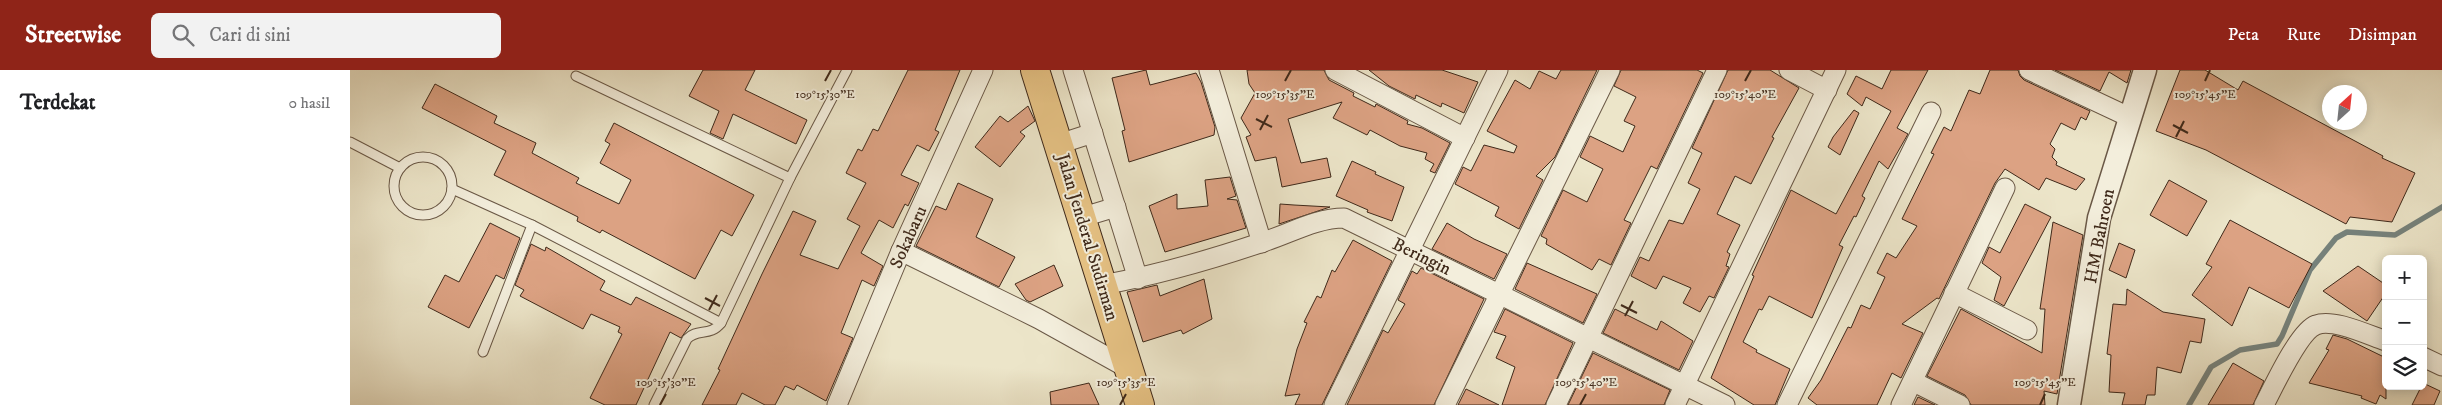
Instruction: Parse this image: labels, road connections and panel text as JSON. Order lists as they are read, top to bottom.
{
  "streets": {
    "main road": ["Jalan Jenderal Sudirman"],
    "street": ["HM Bahroen", "Sokabaru", "Beringin"]
  },
  "crossings": [
    ["Jalan Jenderal Sudirman", "Beringin"]
  ],
  "north": "top right",
  "page": {
    "header": "Streetwise",
    "search": "Cari di sini",
    "nav": ["Peta", "Rute", "Disimpan"],
    "heading": ["Terdekat", "0 hasil"],
    "map_buttons": ["+", "−"]
  },
  "coordinates": [
    "109°15'30\"E",
    "109°15'35\"E",
    "109°15'40\"E",
    "109°15'45\"E"
  ]
}
